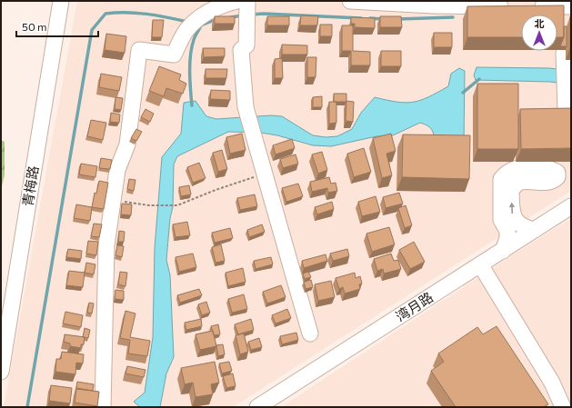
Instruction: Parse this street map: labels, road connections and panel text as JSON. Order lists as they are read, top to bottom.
{
  "streets": {
    "street": ["青梅路", "湾月路"]
  },
  "scale_bar": "50 m",
  "north": "top"
}
